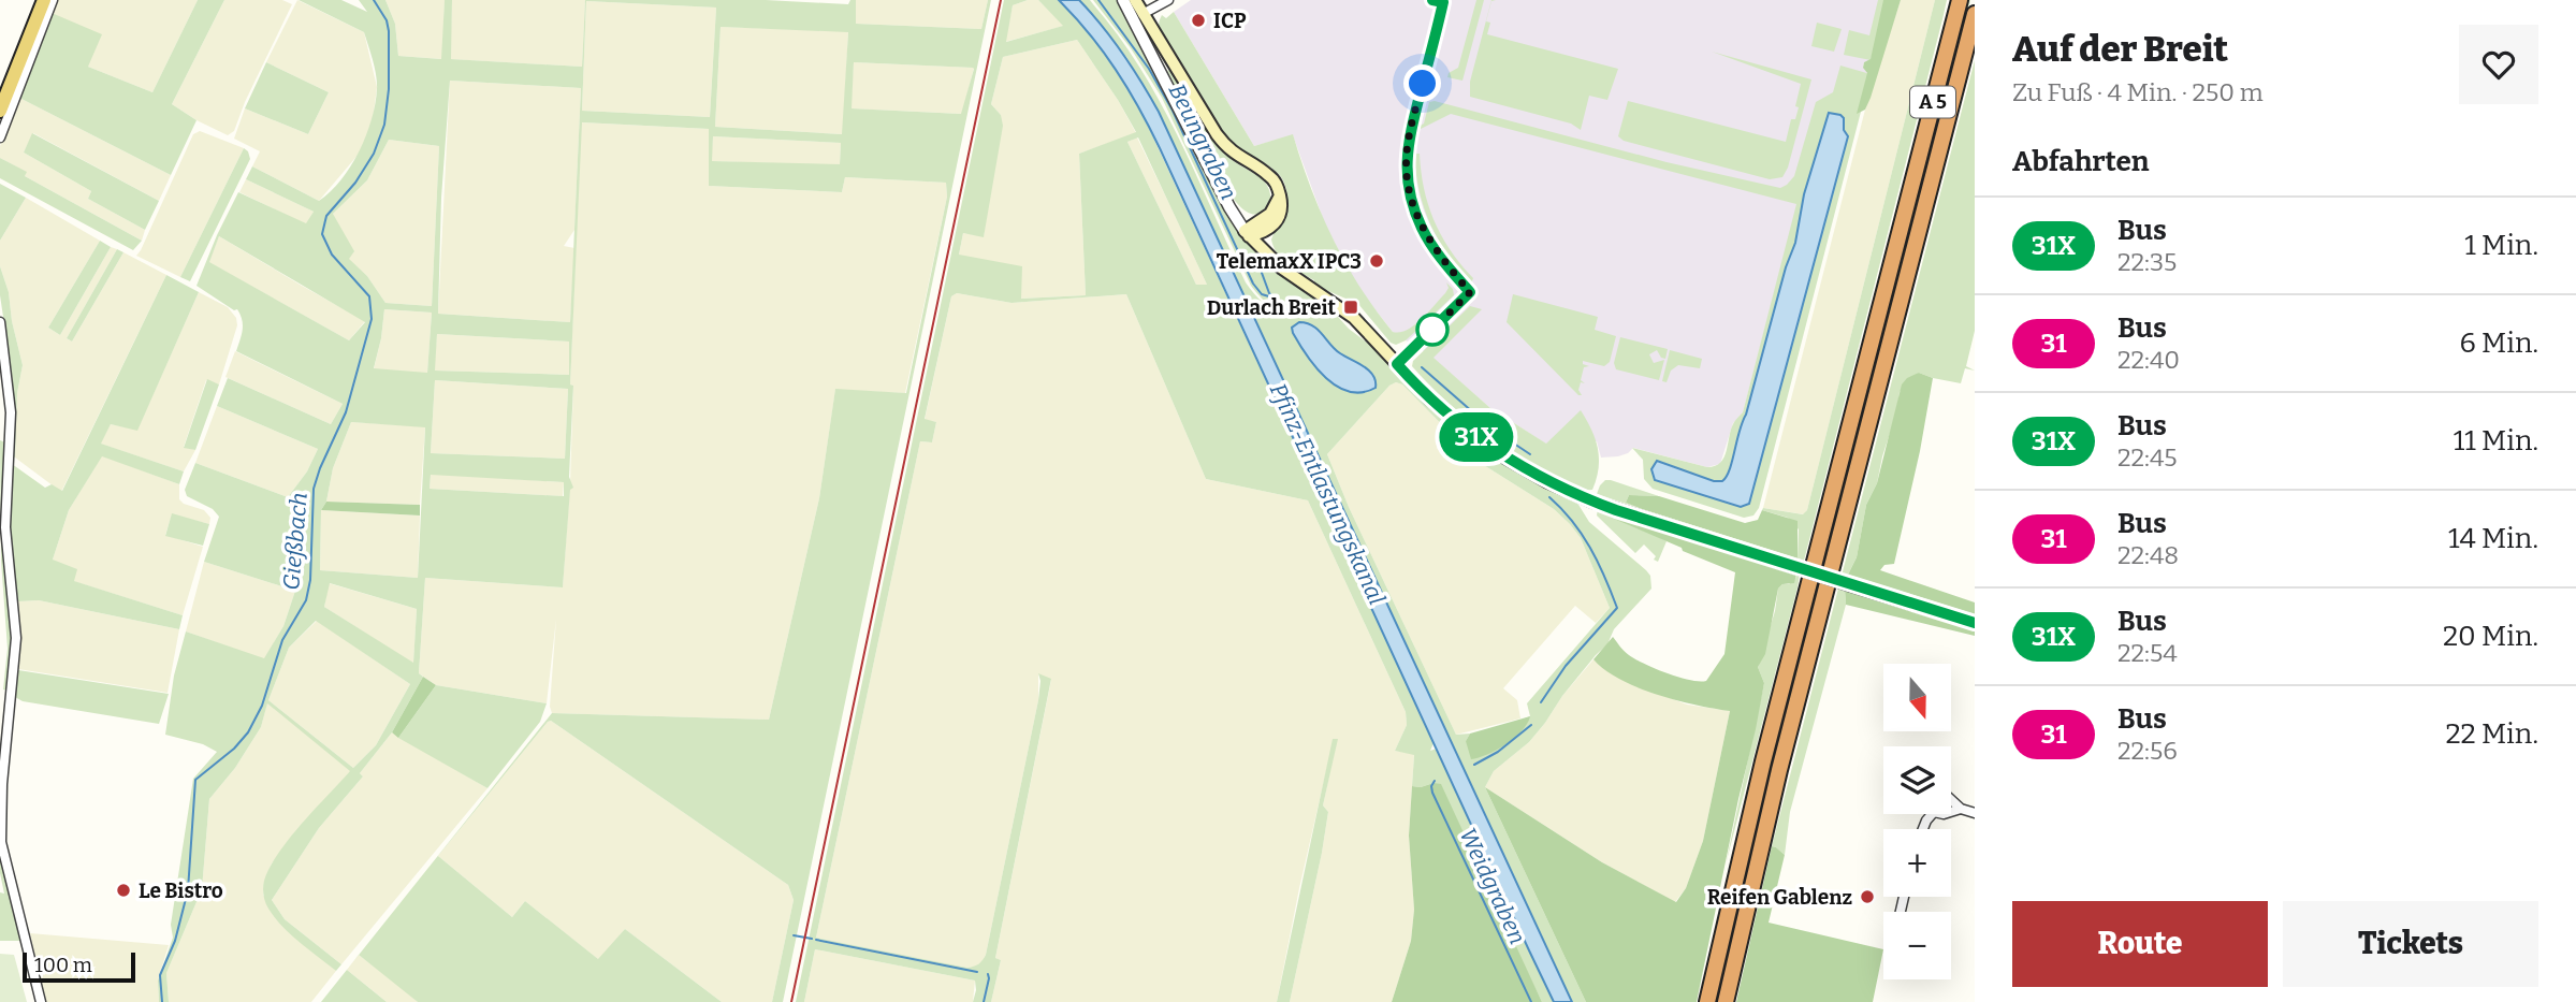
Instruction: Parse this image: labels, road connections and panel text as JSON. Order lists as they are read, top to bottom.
{
  "streets": {
    "highway": ["A 5"]
  },
  "water": [
    "Beungraben",
    "Pfinz-Entlastungskanal",
    "Gießbach",
    "Weidgraben"
  ],
  "places": {
    "other": [
      "ICP",
      "TelemaxX IPC3",
      "Le Bistro",
      "Reifen Gablenz"
    ],
    "transit": ["Durlach Breit"]
  },
  "lines": ["bus line 31X"],
  "scale_bar": "100 m",
  "north": "bottom",
  "page": {
    "on_map": "31X",
    "heading": [
      ["Auf der Breit", "Zu Fuß · 4 Min. · 250 m"],
      "Abfahrten"
    ],
    "list": [
      {
        "mark": "31X",
        "name": "Bus",
        "note": "22:35",
        "value": "1 Min."
      },
      {
        "mark": "31",
        "name": "Bus",
        "note": "22:40",
        "value": "6 Min."
      },
      {
        "mark": "31X",
        "name": "Bus",
        "note": "22:45",
        "value": "11 Min."
      },
      {
        "mark": "31",
        "name": "Bus",
        "note": "22:48",
        "value": "14 Min."
      },
      {
        "mark": "31X",
        "name": "Bus",
        "note": "22:54",
        "value": "20 Min."
      },
      {
        "mark": "31",
        "name": "Bus",
        "note": "22:56",
        "value": "22 Min."
      }
    ],
    "map_buttons": ["+", "−"],
    "buttons": ["Route", "Tickets"],
    "scale": "100 m"
  }
}
